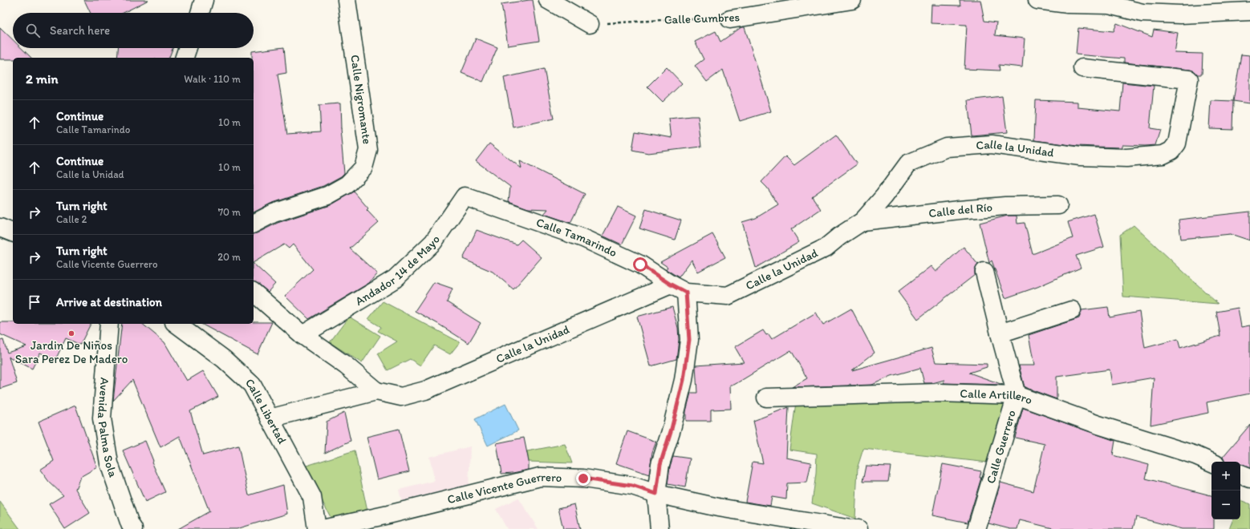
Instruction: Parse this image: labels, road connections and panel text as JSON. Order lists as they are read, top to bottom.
{
  "streets": {
    "street": [
      "Calle Cumbres",
      "Calle Nigromante",
      "Calle la Unidad",
      "Calle del Río",
      "Calle Tamarindo",
      "Andador 14 de Mayo",
      "Calle Artillero",
      "Calle Libertad",
      "Avenida Palma Sola",
      "Calle Guerrero",
      "Calle Vicente Guerrero"
    ]
  },
  "crossings": [
    ["Calle la Unidad", "Calle del Río"],
    ["Calle la Unidad", "Calle Tamarindo"],
    ["Calle la Unidad", "Andador 14 de Mayo"],
    ["Calle la Unidad", "Calle Libertad"],
    ["Calle Tamarindo", "Andador 14 de Mayo"],
    ["Calle Artillero", "Calle Guerrero"]
  ],
  "places": ["Jardin De Niños Sara Perez De Madero"],
  "page": {
    "search": "Search here",
    "heading": ["2 min", "Walk · 110 m"],
    "list": [
      ["Continue", "Calle Tamarindo", "10 m"],
      ["Continue", "Calle la Unidad", "10 m"],
      ["Turn right", "Calle 2", "70 m"],
      ["Turn right", "Calle Vicente Guerrero", "20 m"],
      "Arrive at destination"
    ],
    "map_buttons": ["+", "−"]
  }
}
